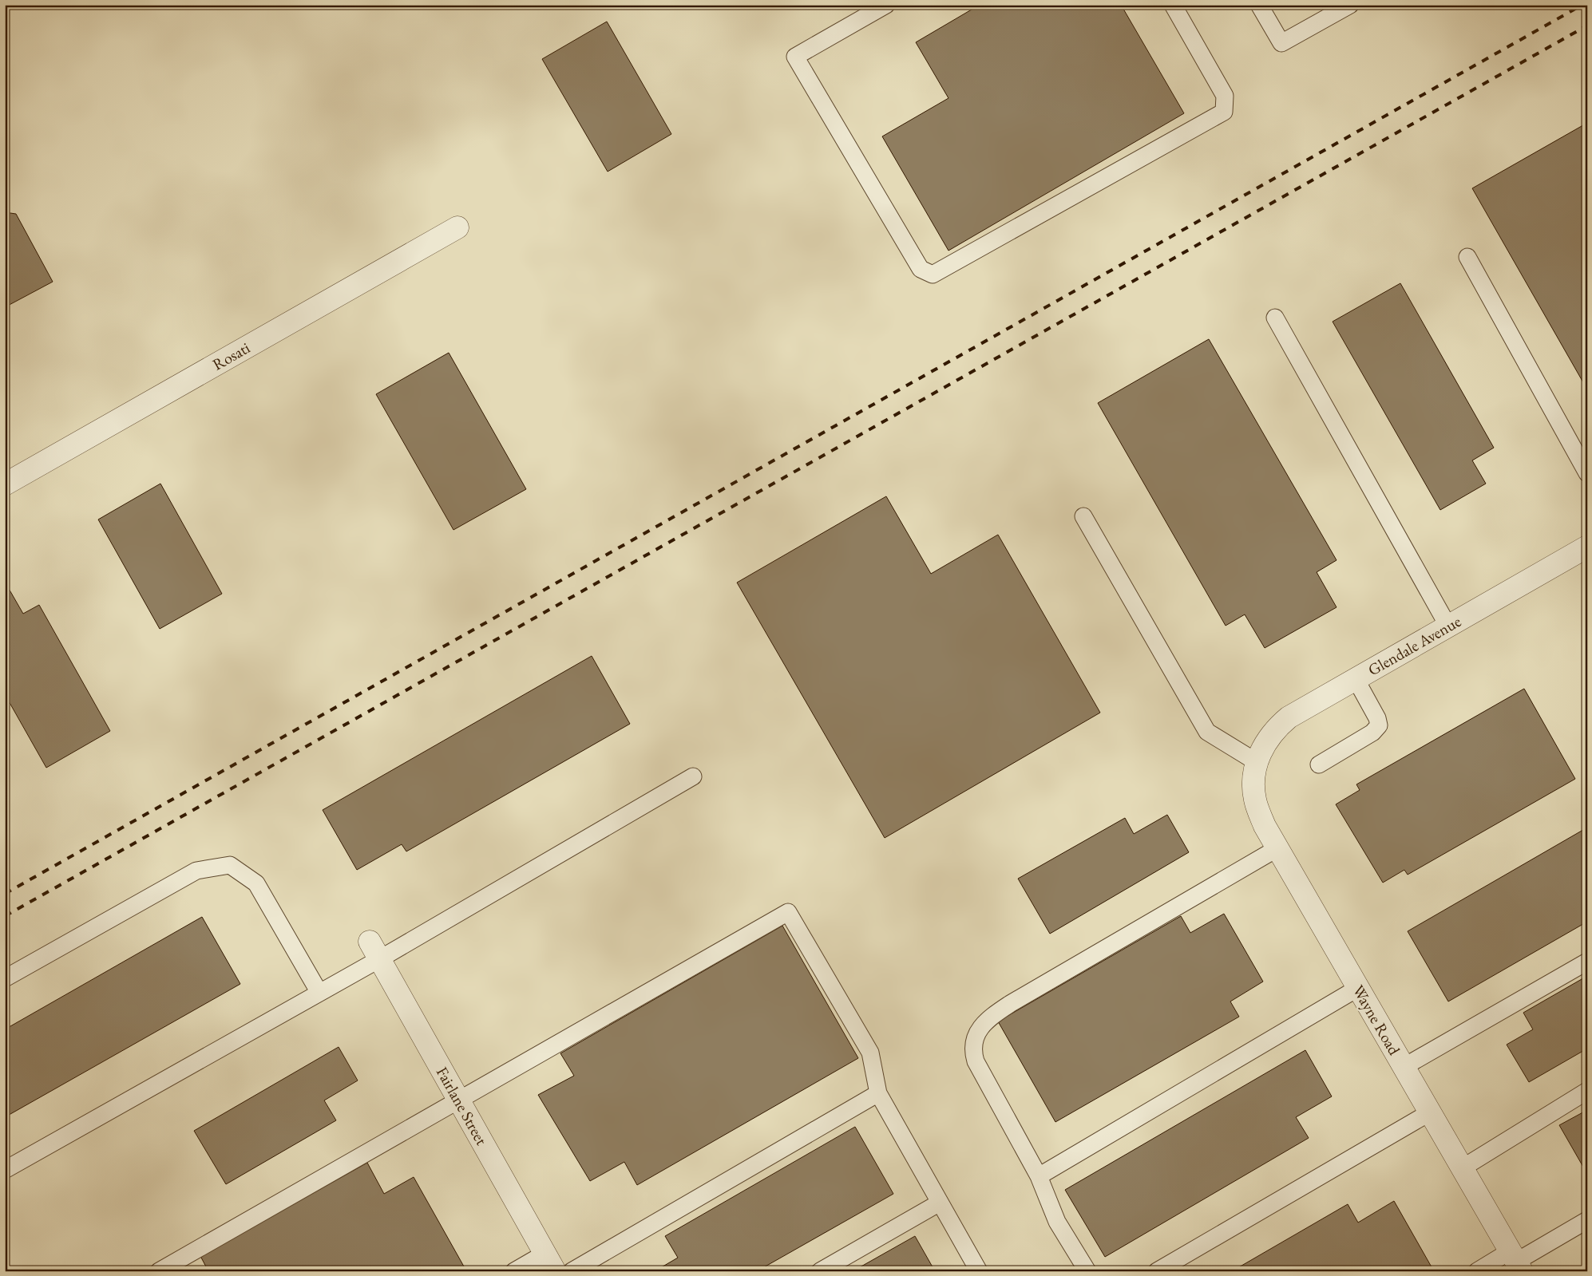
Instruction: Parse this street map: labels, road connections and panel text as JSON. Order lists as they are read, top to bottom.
{
  "streets": {
    "street": [
      "Rosati",
      "Glendale Avenue",
      "Wayne Road",
      "Fairlane Street"
    ]
  },
  "crossings": [
    ["Glendale Avenue", "Wayne Road"]
  ]
}
